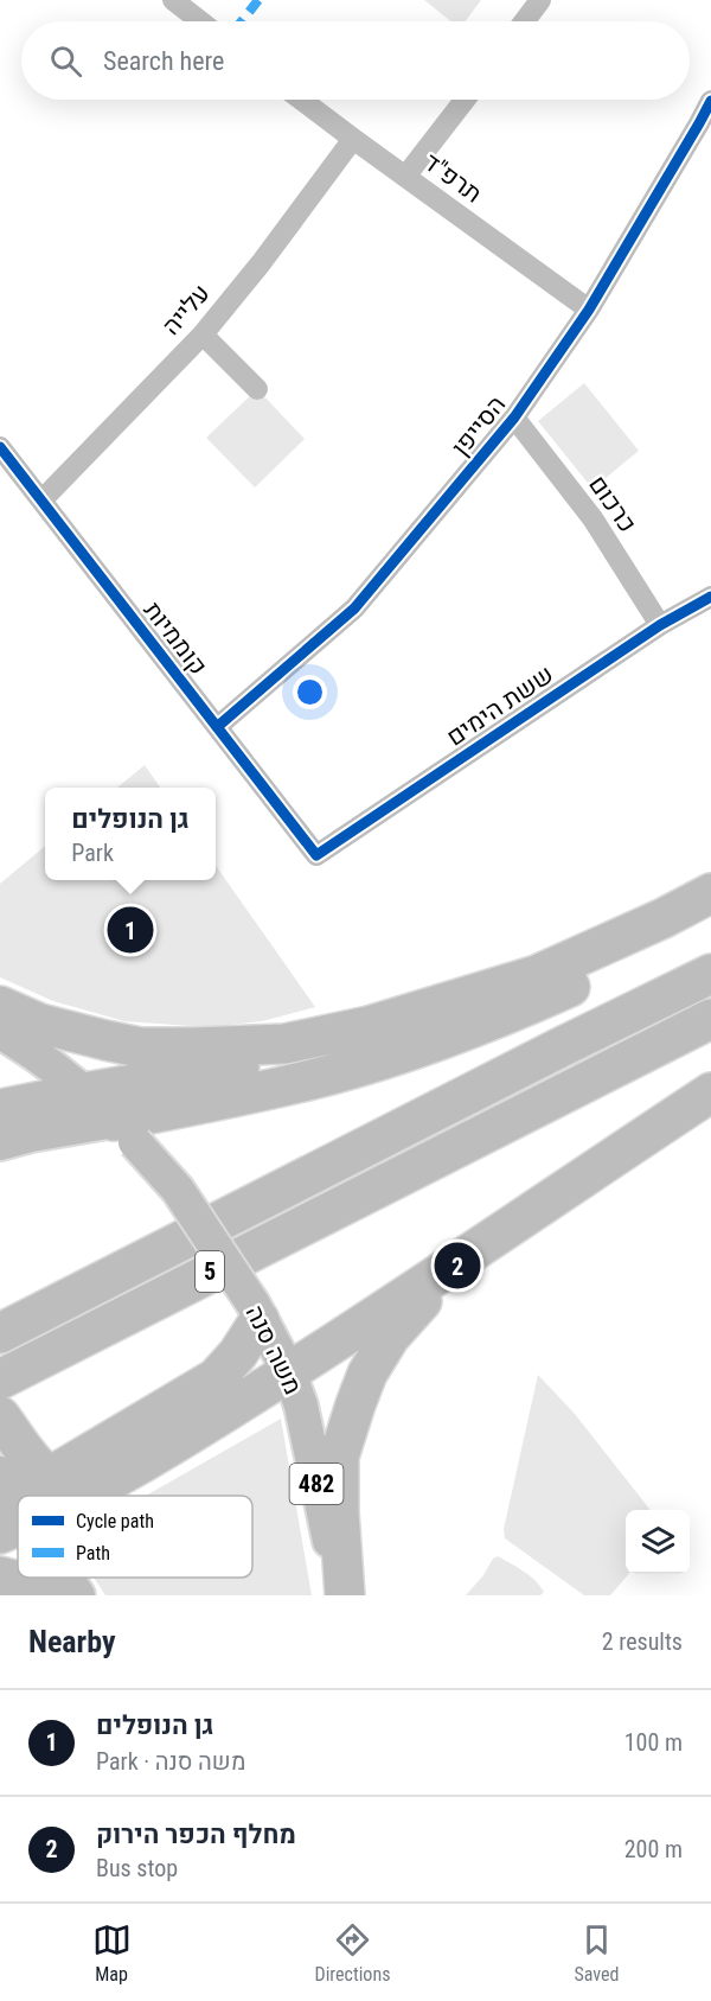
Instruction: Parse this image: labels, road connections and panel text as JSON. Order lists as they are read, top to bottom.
{
  "streets": {
    "highway": ["5"],
    "main road": ["משה סנה", "482"],
    "street": [
      "תרפ\"ד",
      "עלייה",
      "הסייפן",
      "כרכום",
      "קוממיות",
      "ששת הימים"
    ]
  },
  "crossings": [
    ["תרפ\"ד", "עלייה"],
    ["תרפ\"ד", "הסייפן"],
    ["עלייה", "קוממיות"],
    ["הסייפן", "כרכום"],
    ["הסייפן", "קוממיות"],
    ["כרכום", "ששת הימים"],
    ["קוממיות", "ששת הימים"]
  ],
  "legend": ["Cycle path", "Path"],
  "page": {
    "search": "Search here",
    "popup": ["גן הנופלים", "Park"],
    "pins": ["1", "2"],
    "heading": ["Nearby", "2 results"],
    "list": [
      {
        "mark": "1",
        "name": "גן הנופלים",
        "note": "Park · משה סנה",
        "value": "100 m"
      },
      {
        "mark": "2",
        "name": "מחלף הכפר הירוק",
        "note": "Bus stop",
        "value": "200 m"
      }
    ],
    "nav": ["Map", "Directions", "Saved"]
  }
}
